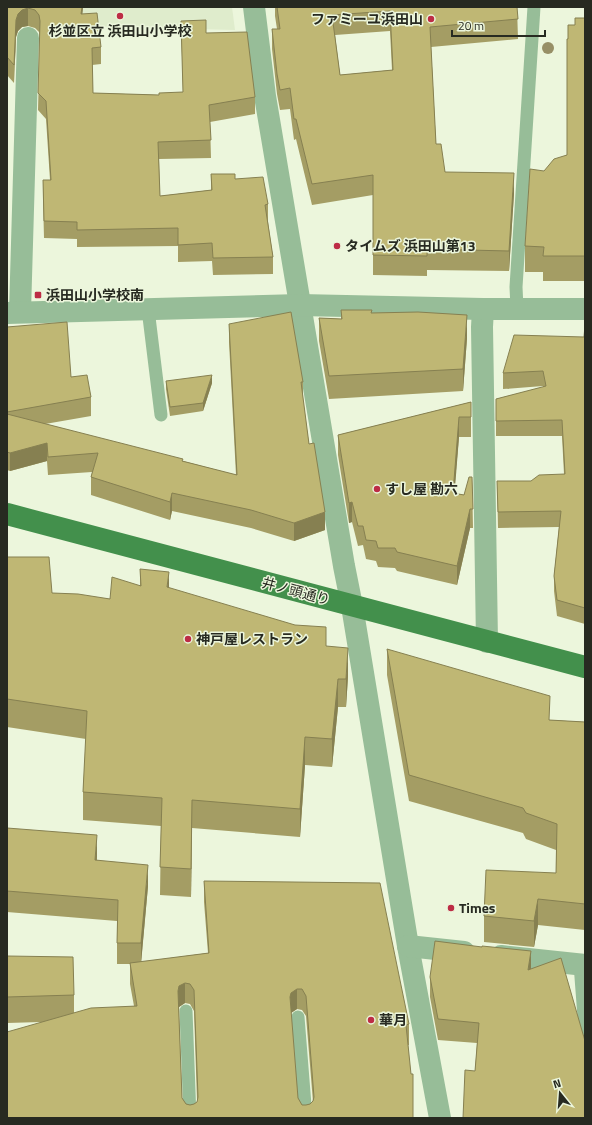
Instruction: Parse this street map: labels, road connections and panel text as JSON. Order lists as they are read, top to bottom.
{
  "streets": {
    "main road": ["井ノ頭通り"]
  },
  "places": {
    "other": [
      "杉並区立 浜田山小学校",
      "ファミーユ浜田山",
      "タイムズ 浜田山第13",
      "すし屋 勘六",
      "神戸屋レストラン",
      "Times",
      "華月"
    ],
    "transit": ["浜田山小学校南"]
  },
  "scale_bar": "20 m",
  "north": "top"
}
